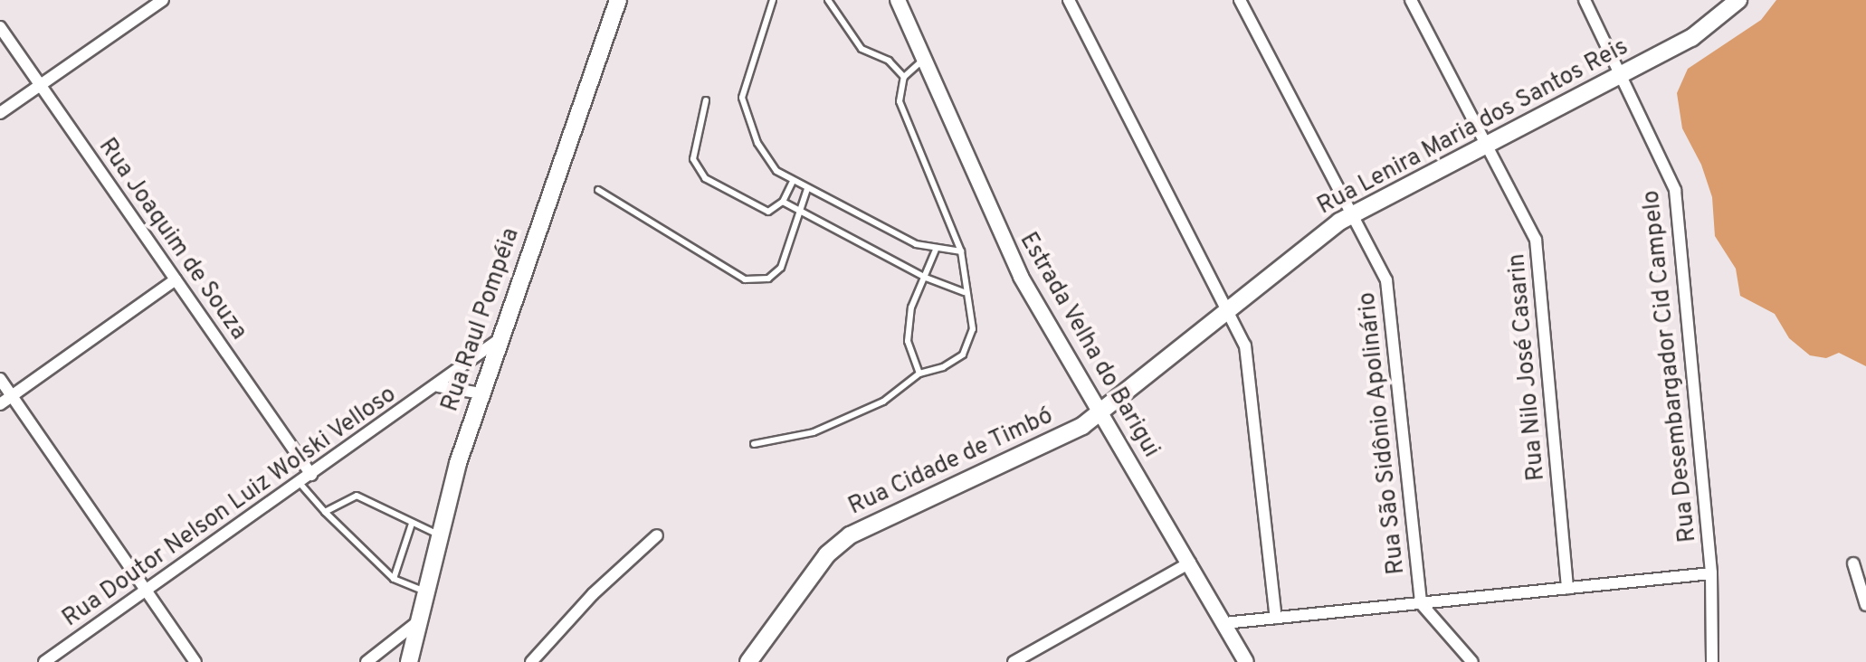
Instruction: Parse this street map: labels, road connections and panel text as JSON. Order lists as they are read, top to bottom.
{
  "streets": {
    "main road": ["Rua Lenira Maria dos Santos Reis", "Rua Raul Pompéia", "Rua Cidade de Timbó"],
    "street": [
      "Rua Joaquim de Souza",
      "Estrada Velha do Barigui",
      "Rua Desembargador Cid Campelo",
      "Rua Nilo José Casarin",
      "Rua São Sidônio Apolinário",
      "Rua Doutor Nelson Luiz Wolski Velloso"
    ]
  },
  "crossings": [
    ["Rua Lenira Maria dos Santos Reis", "Estrada Velha do Barigui"],
    ["Rua Lenira Maria dos Santos Reis", "Rua Desembargador Cid Campelo"],
    ["Rua Lenira Maria dos Santos Reis", "Rua Nilo José Casarin"],
    ["Rua Lenira Maria dos Santos Reis", "Rua São Sidônio Apolinário"],
    ["Rua Lenira Maria dos Santos Reis", "Rua Cidade de Timbó"],
    ["Rua Joaquim de Souza", "Rua Doutor Nelson Luiz Wolski Velloso"],
    ["Rua Raul Pompéia", "Rua Doutor Nelson Luiz Wolski Velloso"],
    ["Estrada Velha do Barigui", "Rua Cidade de Timbó"]
  ]
}
